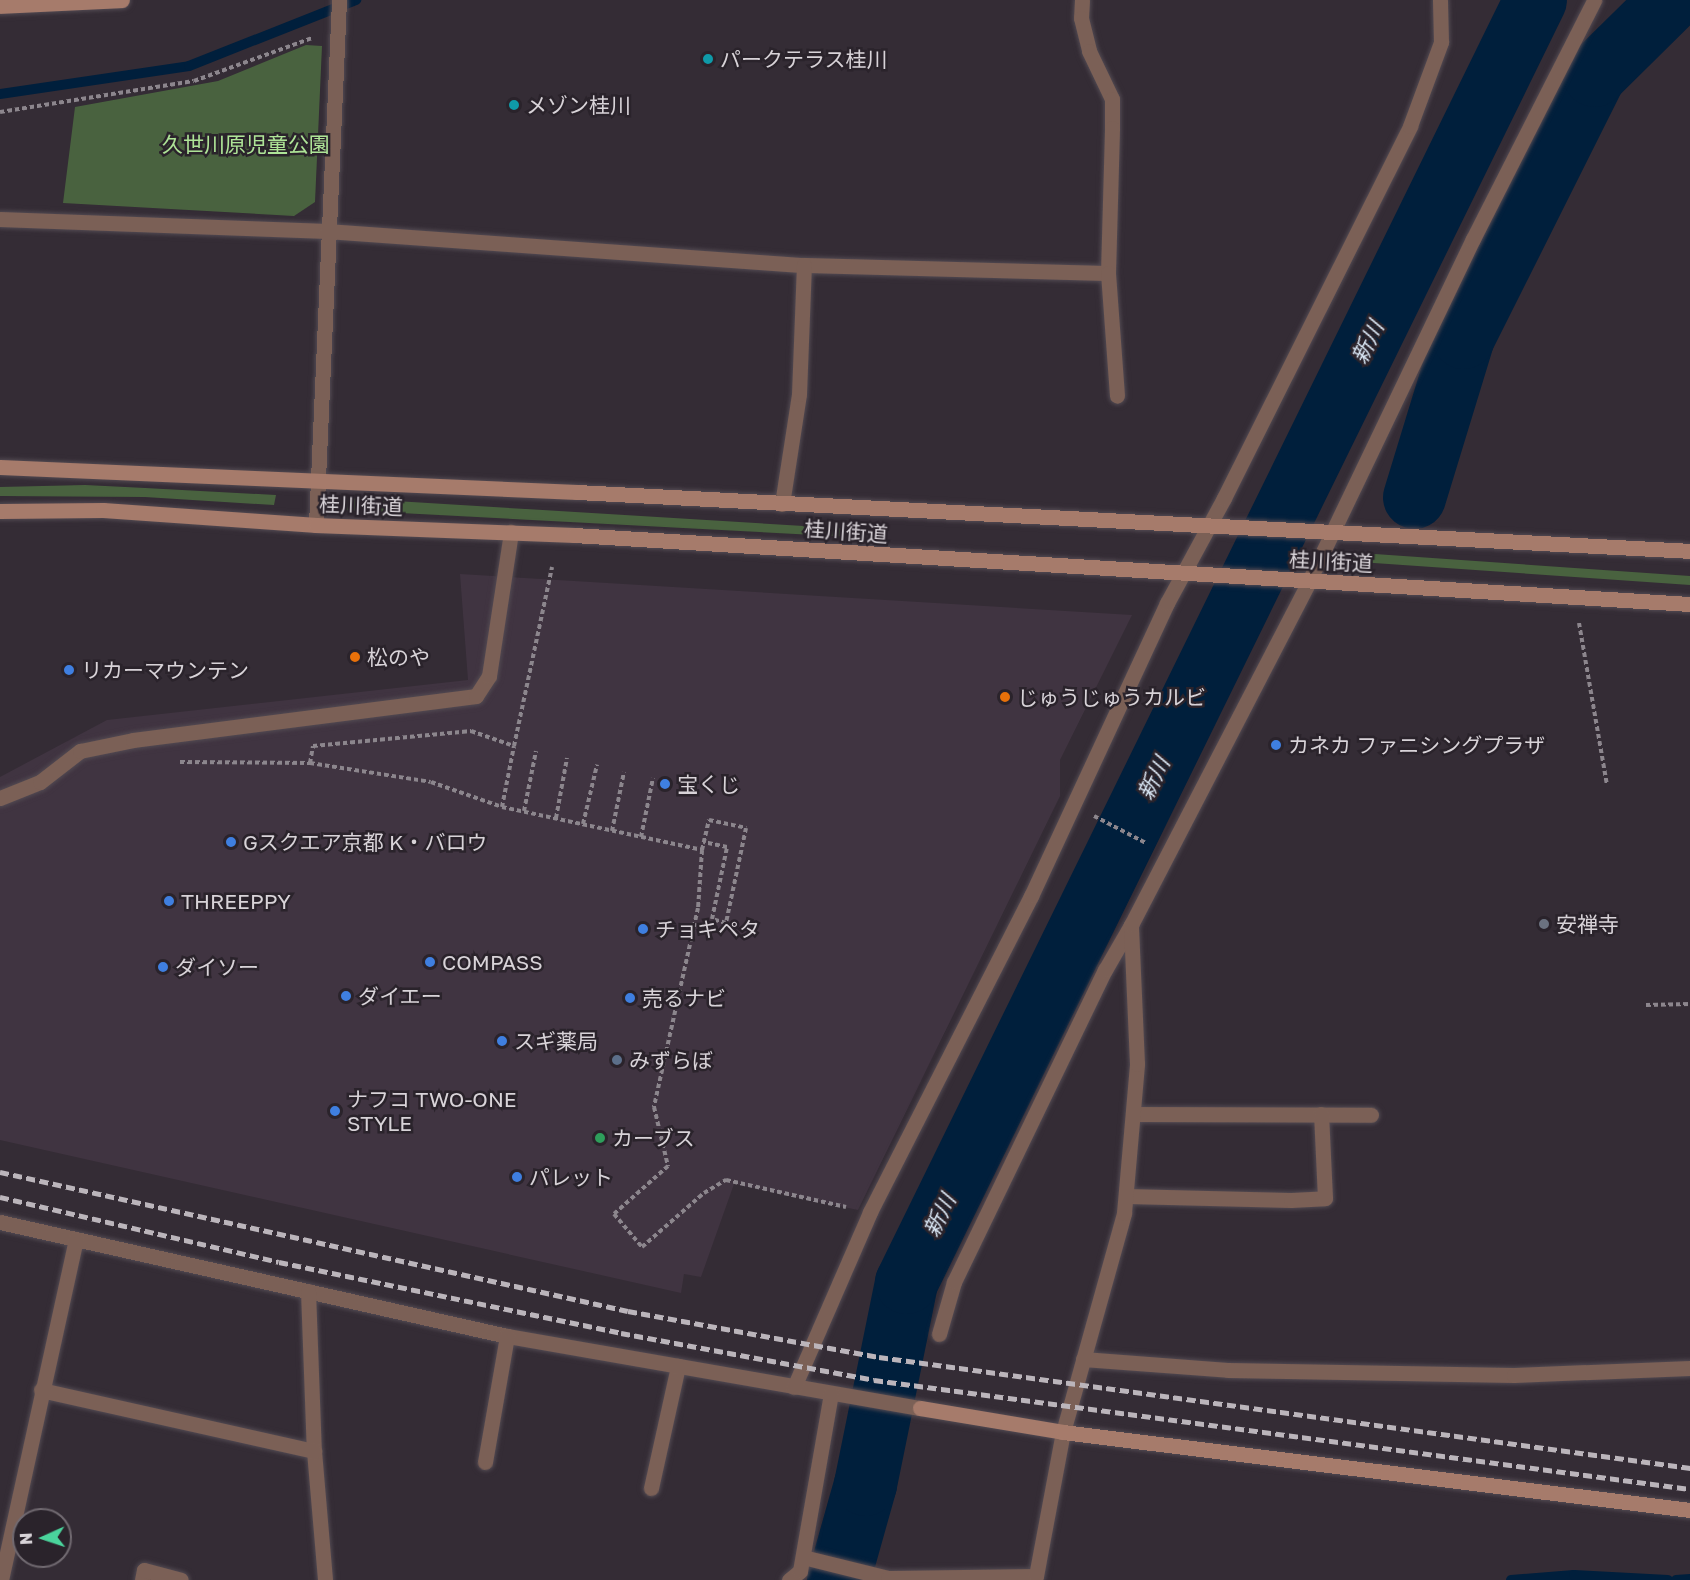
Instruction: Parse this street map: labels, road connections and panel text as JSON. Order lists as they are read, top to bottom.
{
  "streets": {
    "street": ["桂川街道"]
  },
  "water": ["新川"],
  "parks": ["久世川原児童公園"],
  "places": [
    "パークテラス桂川",
    "メゾン桂川",
    "松のや",
    "リカーマウンテン",
    "じゅうじゅうカルビ",
    "カネカ ファニシングプラザ",
    "宝くじ",
    "Gスクエア京都 K・バロウ",
    "THREEPPY",
    "安禅寺",
    "チョキペタ",
    "COMPASS",
    "ダイソー",
    "ダイエー",
    "売るナビ",
    "スギ薬局",
    "みずらぼ",
    "ナフコ TWO-ONE STYLE",
    "カーブス",
    "パレット"
  ],
  "north": "left"
}
